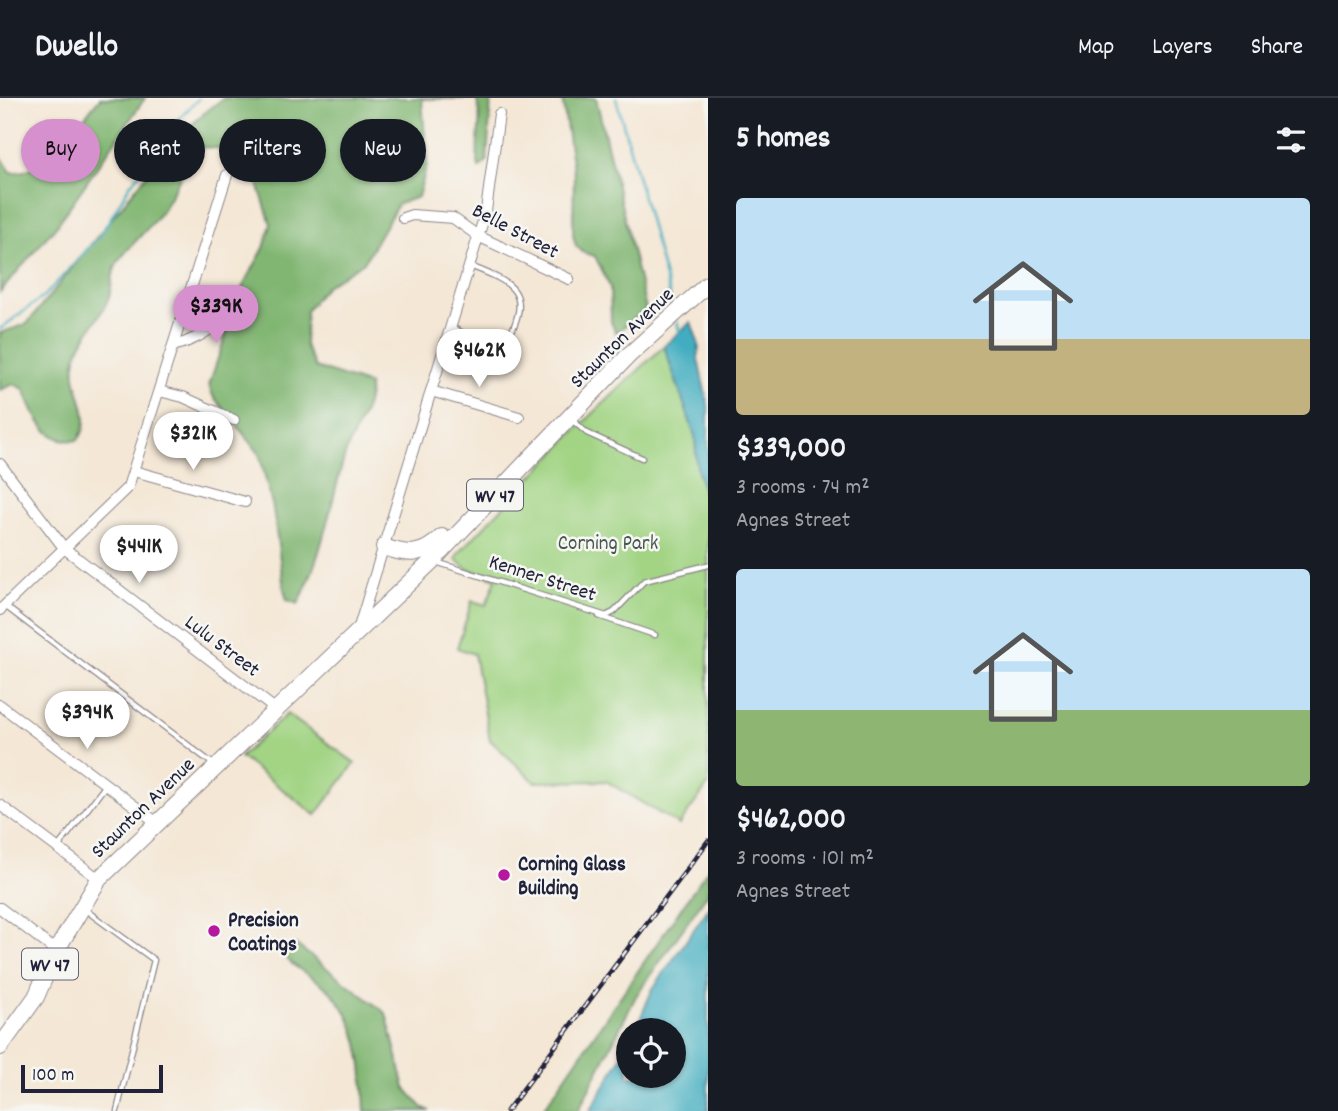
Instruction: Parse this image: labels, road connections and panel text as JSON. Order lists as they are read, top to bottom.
{
  "streets": {
    "main road": ["Staunton Avenue", "WV 47"],
    "street": ["Belle Street", "Lulu Street"],
    "lane": ["Kenner Street"]
  },
  "crossings": [
    ["Belle Street", "Staunton Avenue"],
    ["Staunton Avenue", "Kenner Street"],
    ["Staunton Avenue", "Lulu Street"]
  ],
  "parks": ["Corning Park"],
  "places": ["Corning Glass Building", "Precision Coatings"],
  "scale_bar": "100 m",
  "page": {
    "header": "Dwello",
    "nav": ["Map", "Layers", "Share"],
    "heading": "5 homes",
    "chip": [
      "Buy",
      "Rent",
      "Filters",
      "New"
    ],
    "list": [
      {
        "name": "$339,000",
        "note": "3 rooms · 74 m² · Agnes Street"
      },
      {
        "name": "$462,000",
        "note": "3 rooms · 101 m² · Agnes Street"
      }
    ],
    "price": [
      "$339K",
      "$462K",
      "$321K",
      "$441K",
      "$394K"
    ],
    "scale": "100 m"
  }
}
